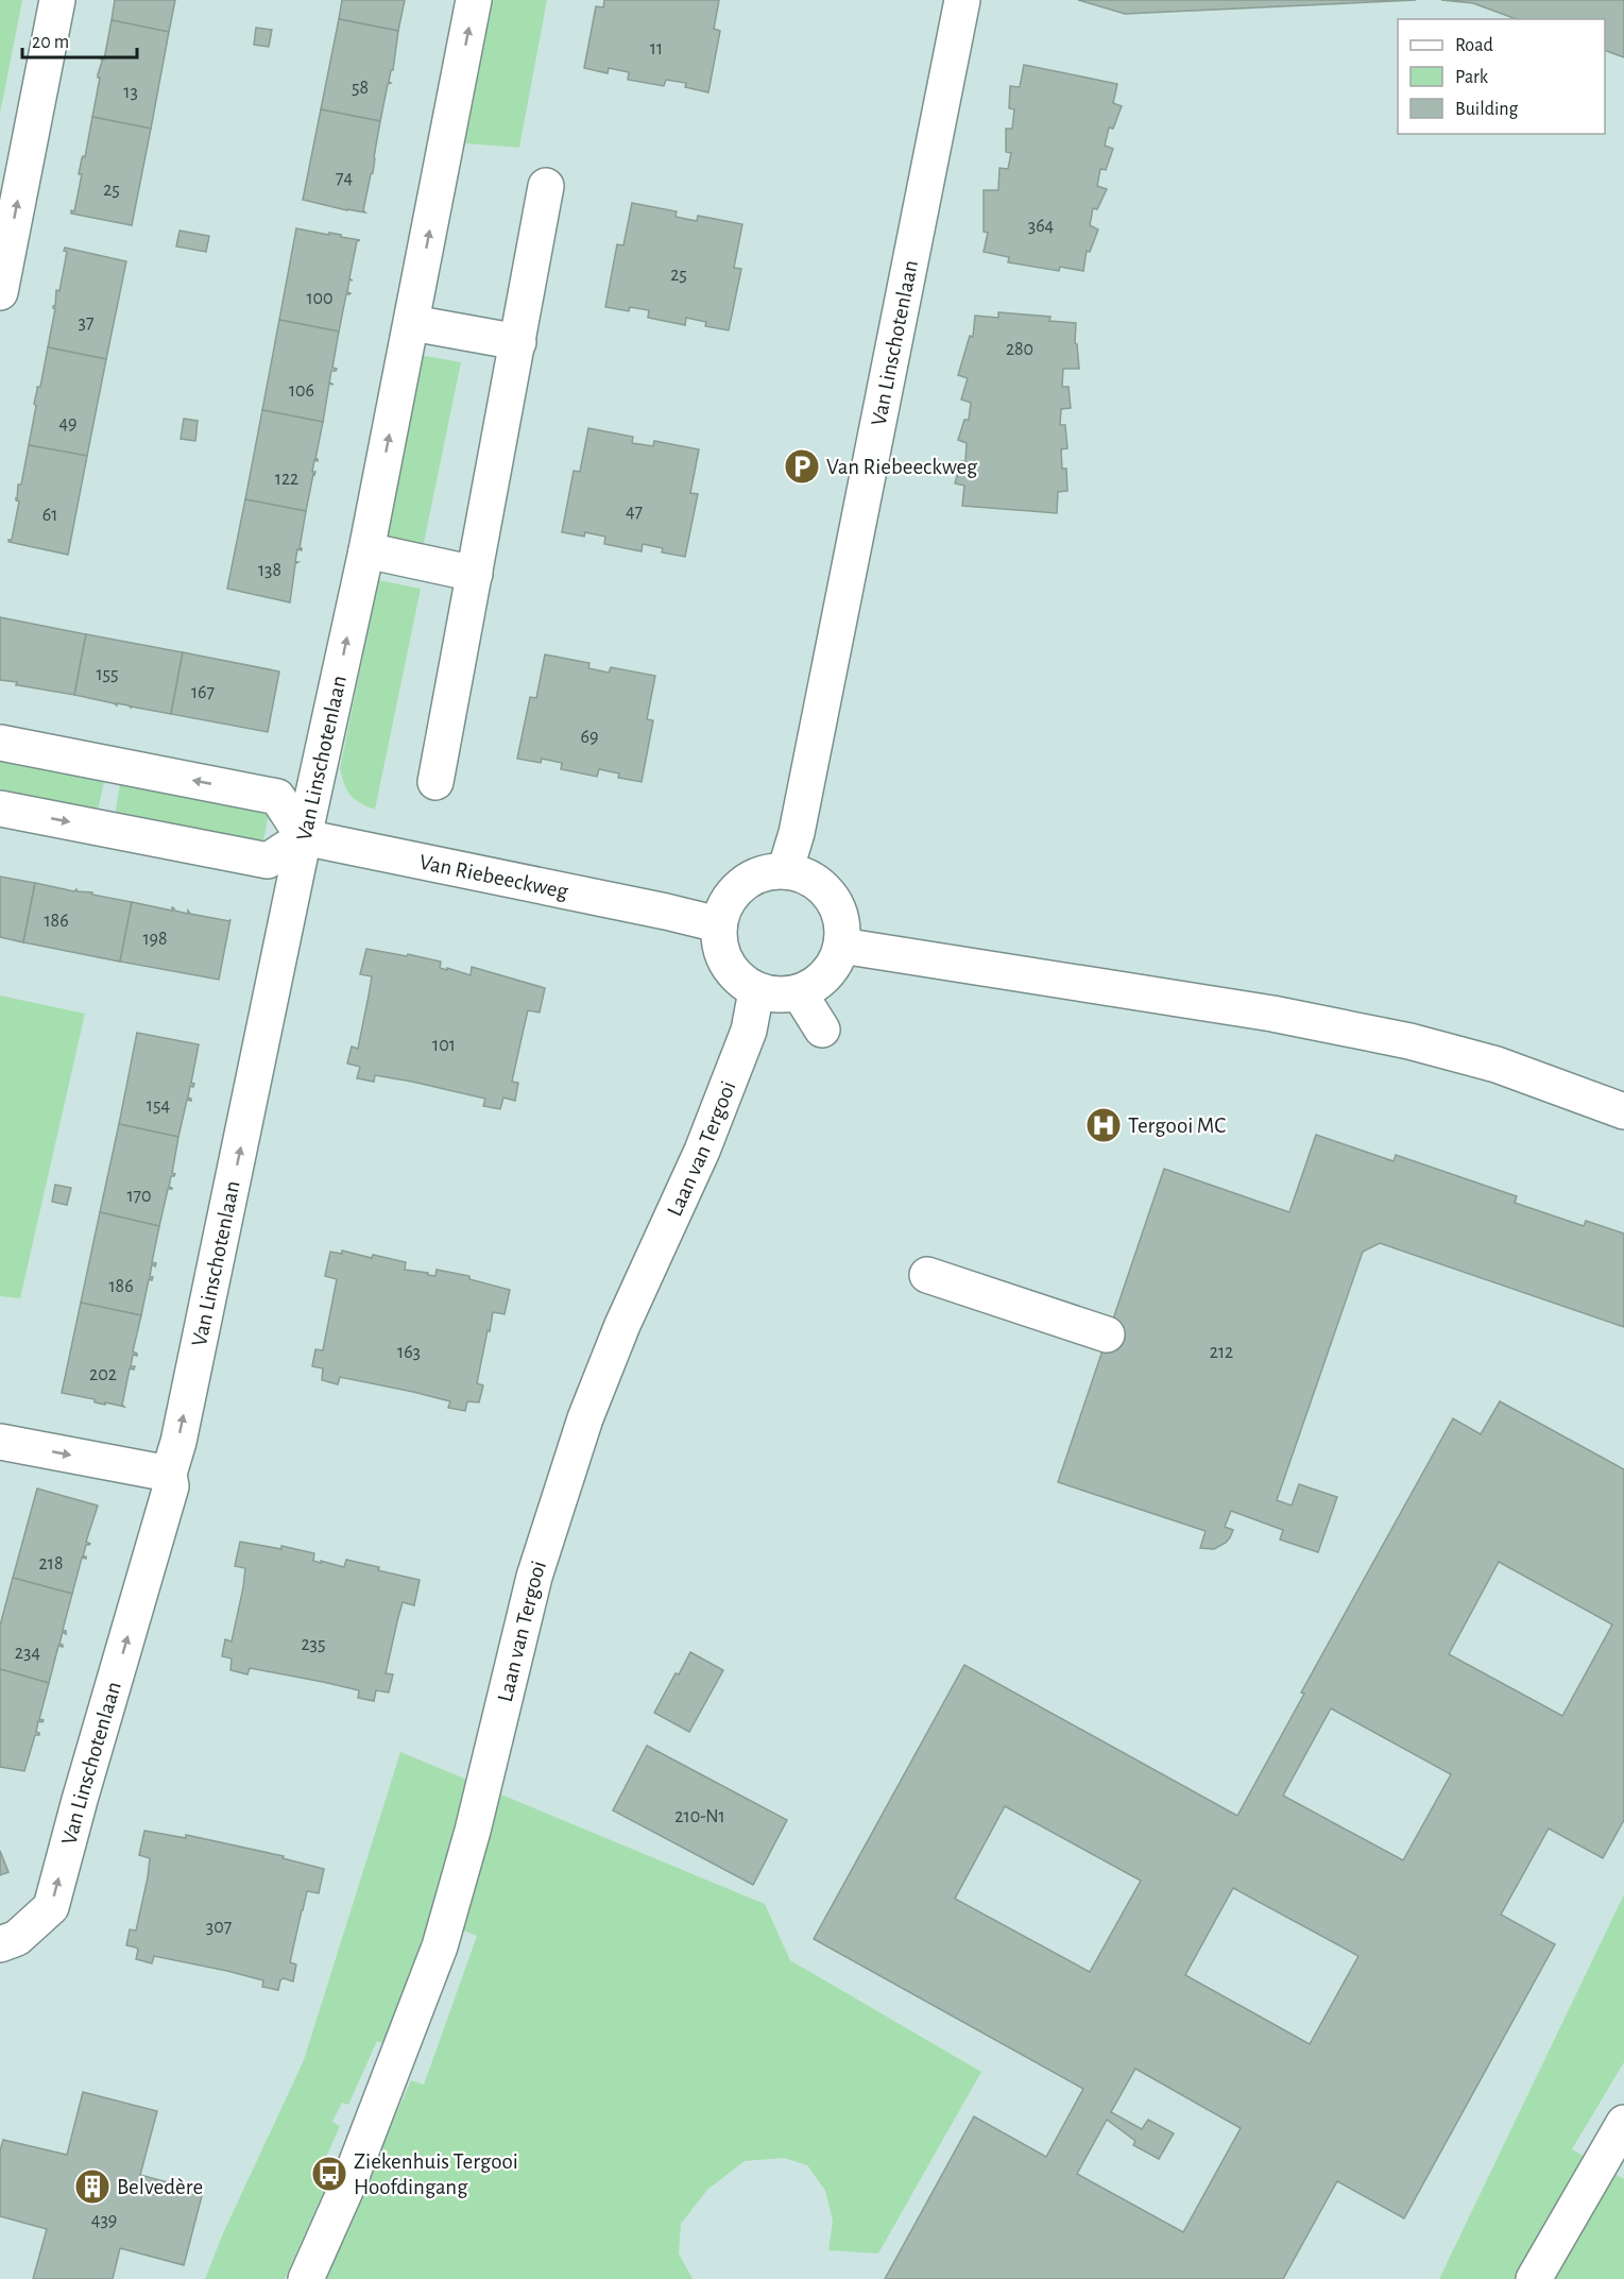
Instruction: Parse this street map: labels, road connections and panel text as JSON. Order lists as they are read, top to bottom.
{
  "streets": {
    "street": ["Van Linschotenlaan", "Van Riebeeckweg", "Laan van Tergooi"]
  },
  "crossings": [
    ["Van Linschotenlaan", "Van Riebeeckweg"],
    ["Van Linschotenlaan", "Laan van Tergooi"],
    ["Van Riebeeckweg", "Laan van Tergooi"]
  ],
  "one_way": ["Van Linschotenlaan"],
  "places": {
    "parking": ["Van Riebeeckweg"],
    "hospital": ["Tergooi MC"],
    "bus stop": ["Ziekenhuis Tergooi Hoofdingang"],
    "building": ["Belvedère"]
  },
  "house_numbers": [
    "11",
    "58",
    "13",
    "74",
    "25",
    "364",
    "25",
    "100",
    "37",
    "280",
    "106",
    "49",
    "122",
    "47",
    "61",
    "138",
    "155",
    "167",
    "69",
    "186",
    "198",
    "101",
    "154",
    "170",
    "186",
    "163",
    "212",
    "202",
    "218",
    "235",
    "234",
    "210-N1",
    "307",
    "439"
  ],
  "legend": ["Road", "Park", "Building"],
  "scale_bar": "20 m"
}
